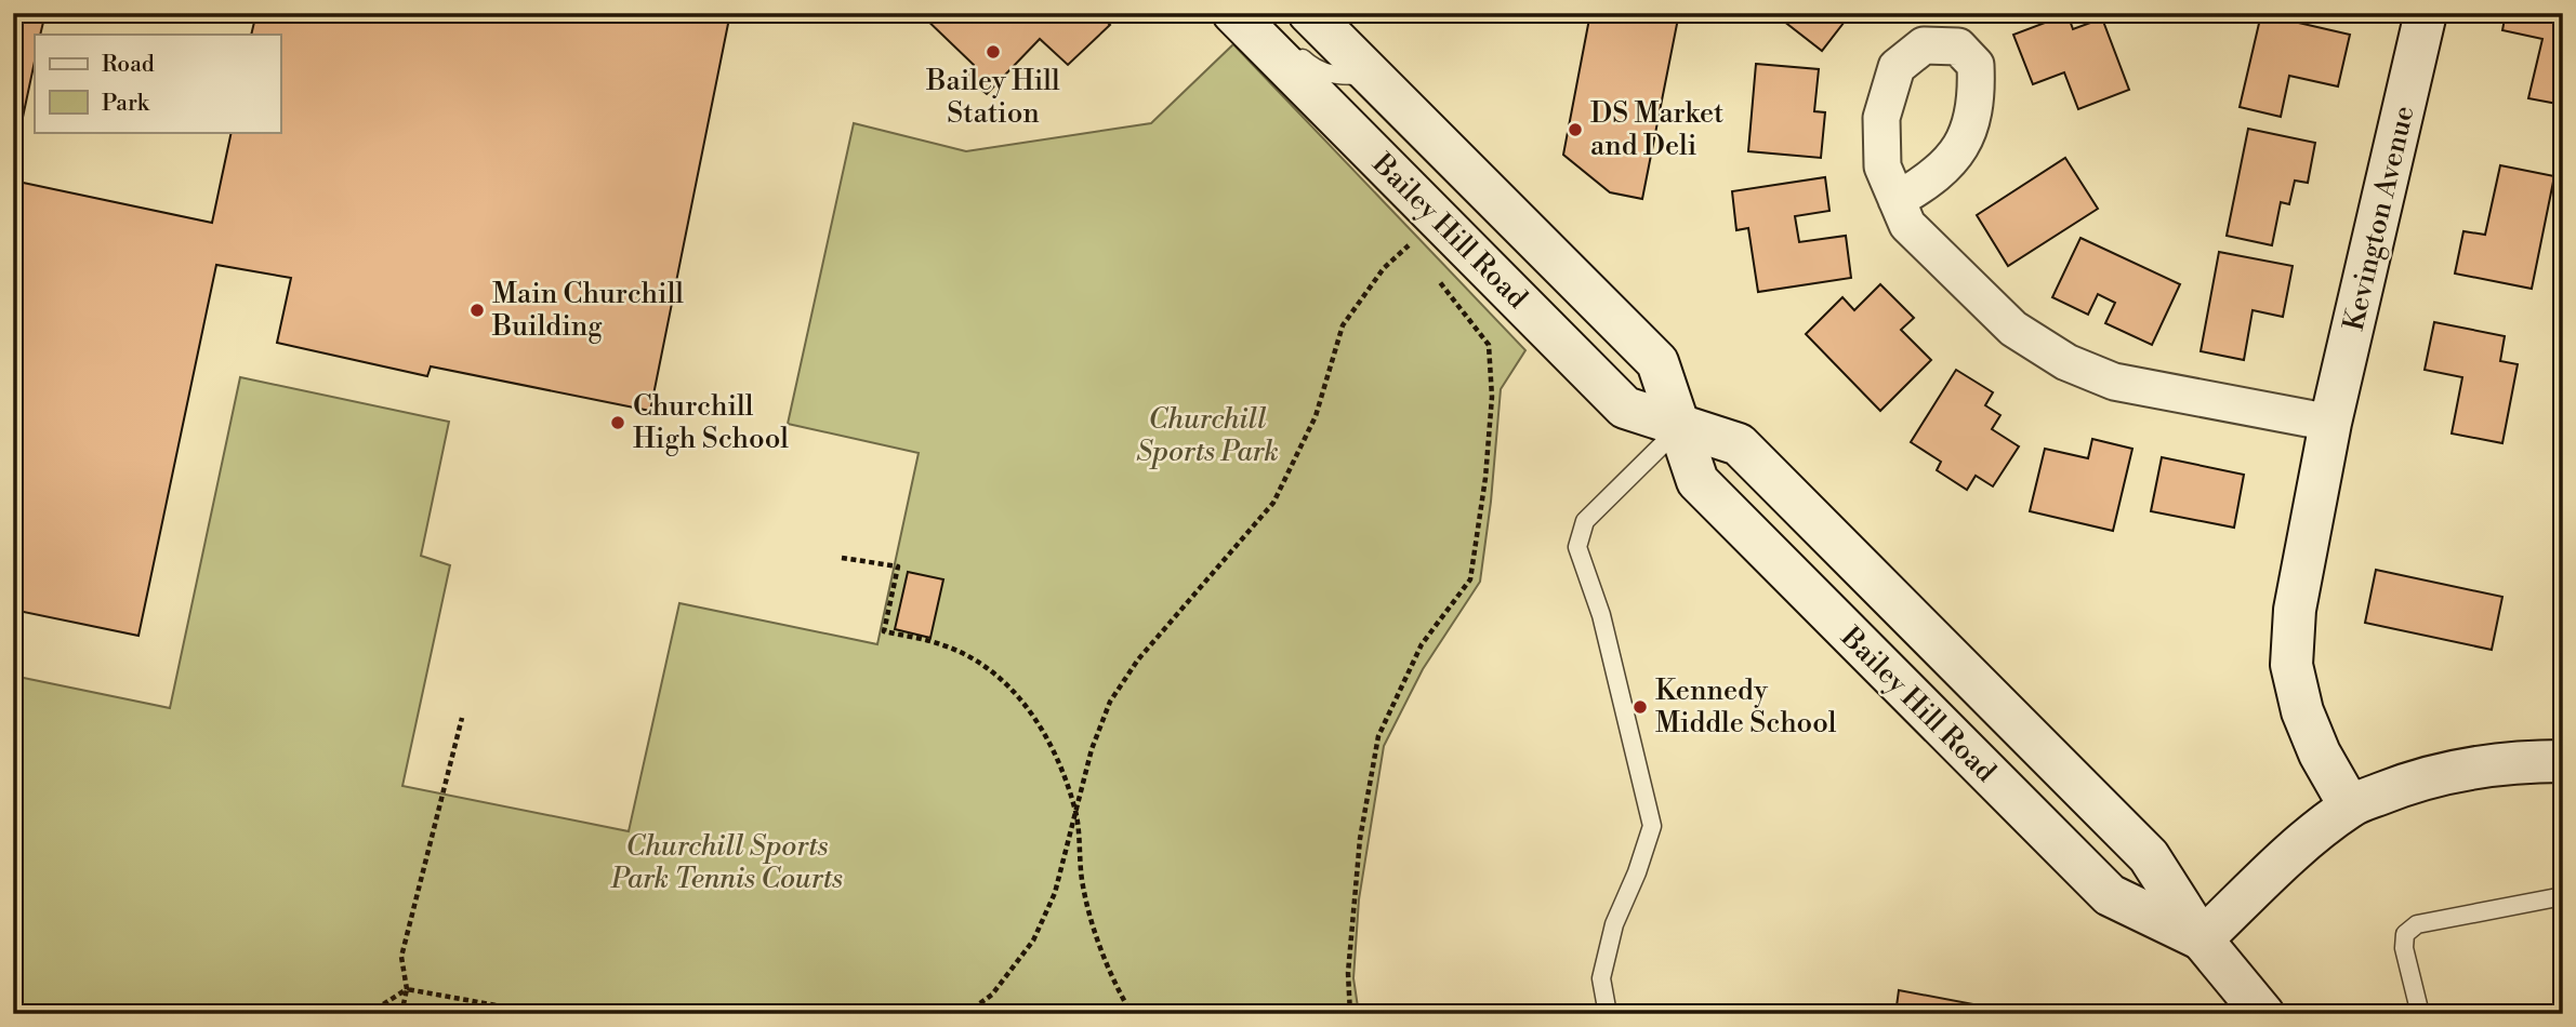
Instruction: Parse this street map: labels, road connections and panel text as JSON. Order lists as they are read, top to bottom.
{
  "streets": {
    "main road": ["Kevington Avenue", "Bailey Hill Road"]
  },
  "parks": ["Churchill Sports Park", "Churchill Sports Park Tennis Courts"],
  "places": [
    "Bailey Hill Station",
    "DS Market and Deli",
    "Main Churchill Building",
    "Churchill High School",
    "Kennedy Middle School"
  ],
  "legend": ["Road", "Park"]
}
